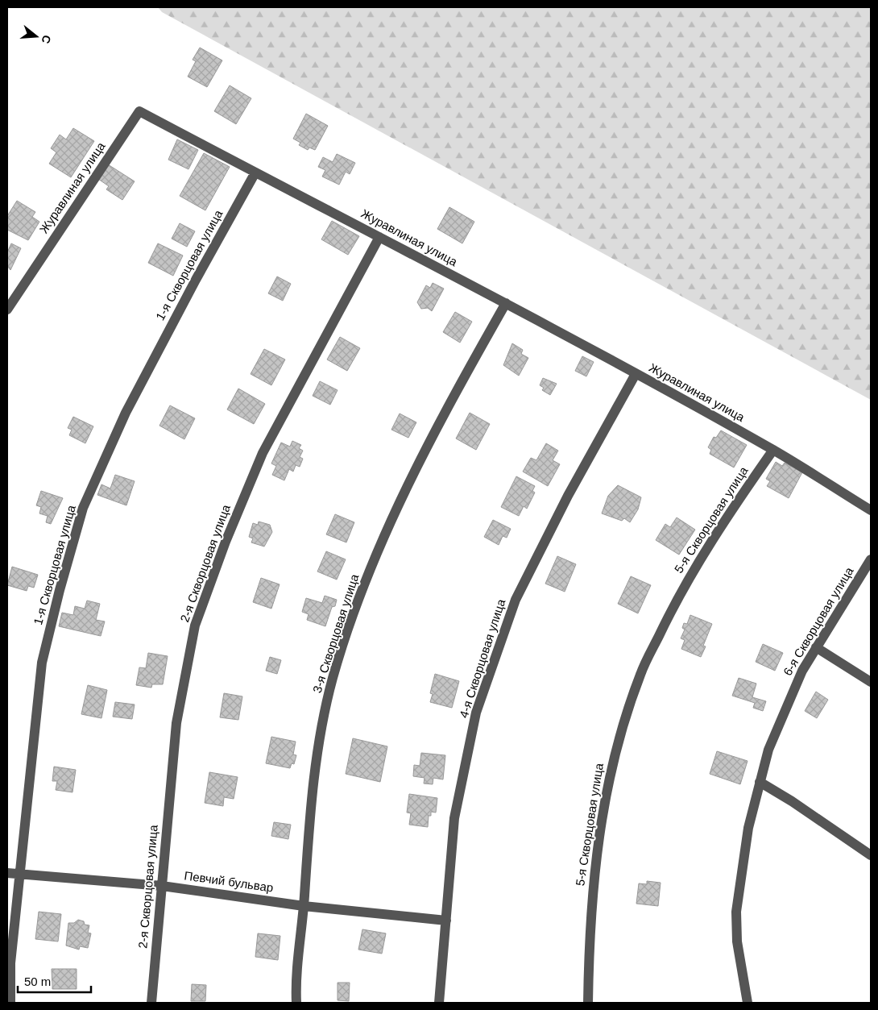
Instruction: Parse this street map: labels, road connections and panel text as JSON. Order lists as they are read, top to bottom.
{
  "streets": {
    "street": [
      "Журавлиная улица",
      "1-я Скворцовая улица",
      "5-я Скворцовая улица",
      "2-я Скворцовая улица",
      "6-я Скворцовая улица",
      "3-я Скворцовая улица",
      "4-я Скворцовая улица",
      "Певчий бульвар"
    ]
  },
  "crossings": [
    ["Журавлиная улица", "1-я Скворцовая улица"],
    ["Журавлиная улица", "5-я Скворцовая улица"],
    ["Журавлиная улица", "2-я Скворцовая улица"],
    ["Журавлиная улица", "3-я Скворцовая улица"],
    ["Журавлиная улица", "4-я Скворцовая улица"],
    ["1-я Скворцовая улица", "Певчий бульвар"],
    ["2-я Скворцовая улица", "Певчий бульвар"],
    ["3-я Скворцовая улица", "Певчий бульвар"],
    ["4-я Скворцовая улица", "Певчий бульвар"]
  ],
  "scale_bar": "50 m",
  "north": "right"
}
